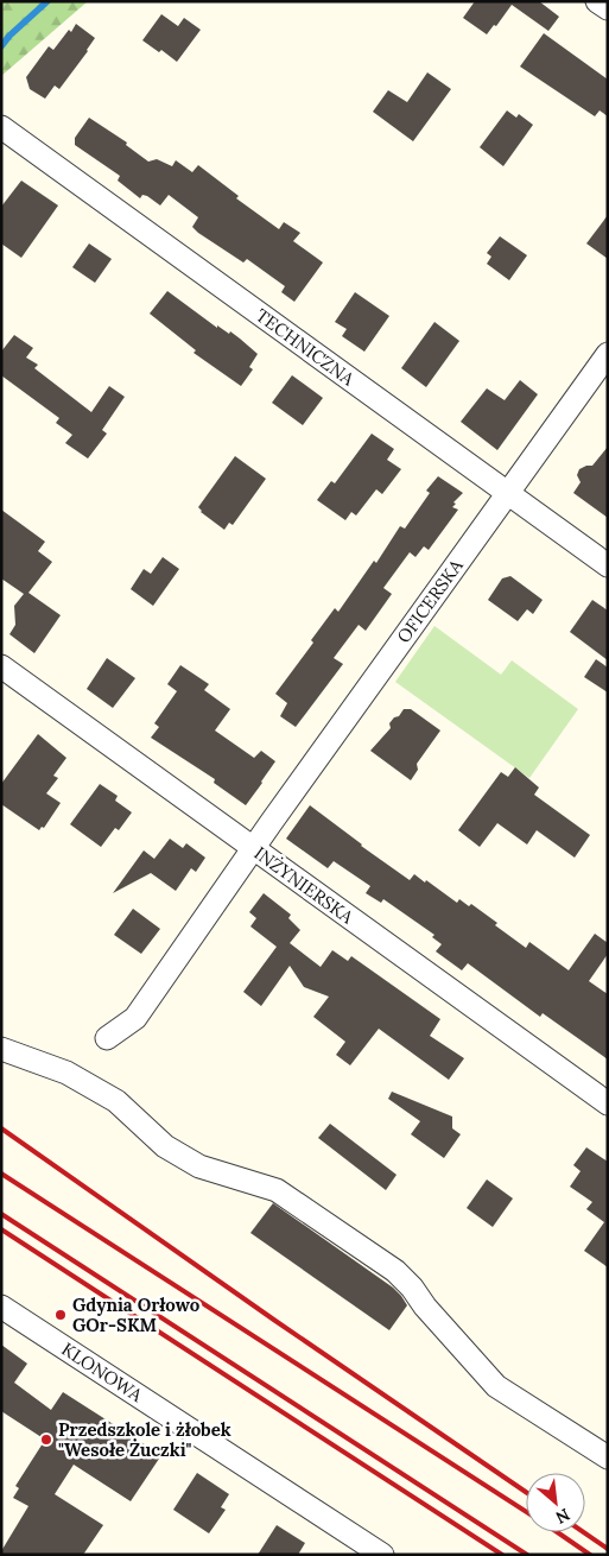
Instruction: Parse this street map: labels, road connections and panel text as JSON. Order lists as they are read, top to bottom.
{
  "streets": {
    "street": [
      "TECHNICZNA",
      "OFICERSKA",
      "INŻYNIERSKA",
      "KLONOWA"
    ]
  },
  "crossings": [
    ["TECHNICZNA", "OFICERSKA"],
    ["OFICERSKA", "INŻYNIERSKA"]
  ],
  "places": ["Gdynia Orłowo GOr-SKM", "Przedszkole i żłobek \"Wesołe Żuczki\""],
  "north": "bottom right"
}
